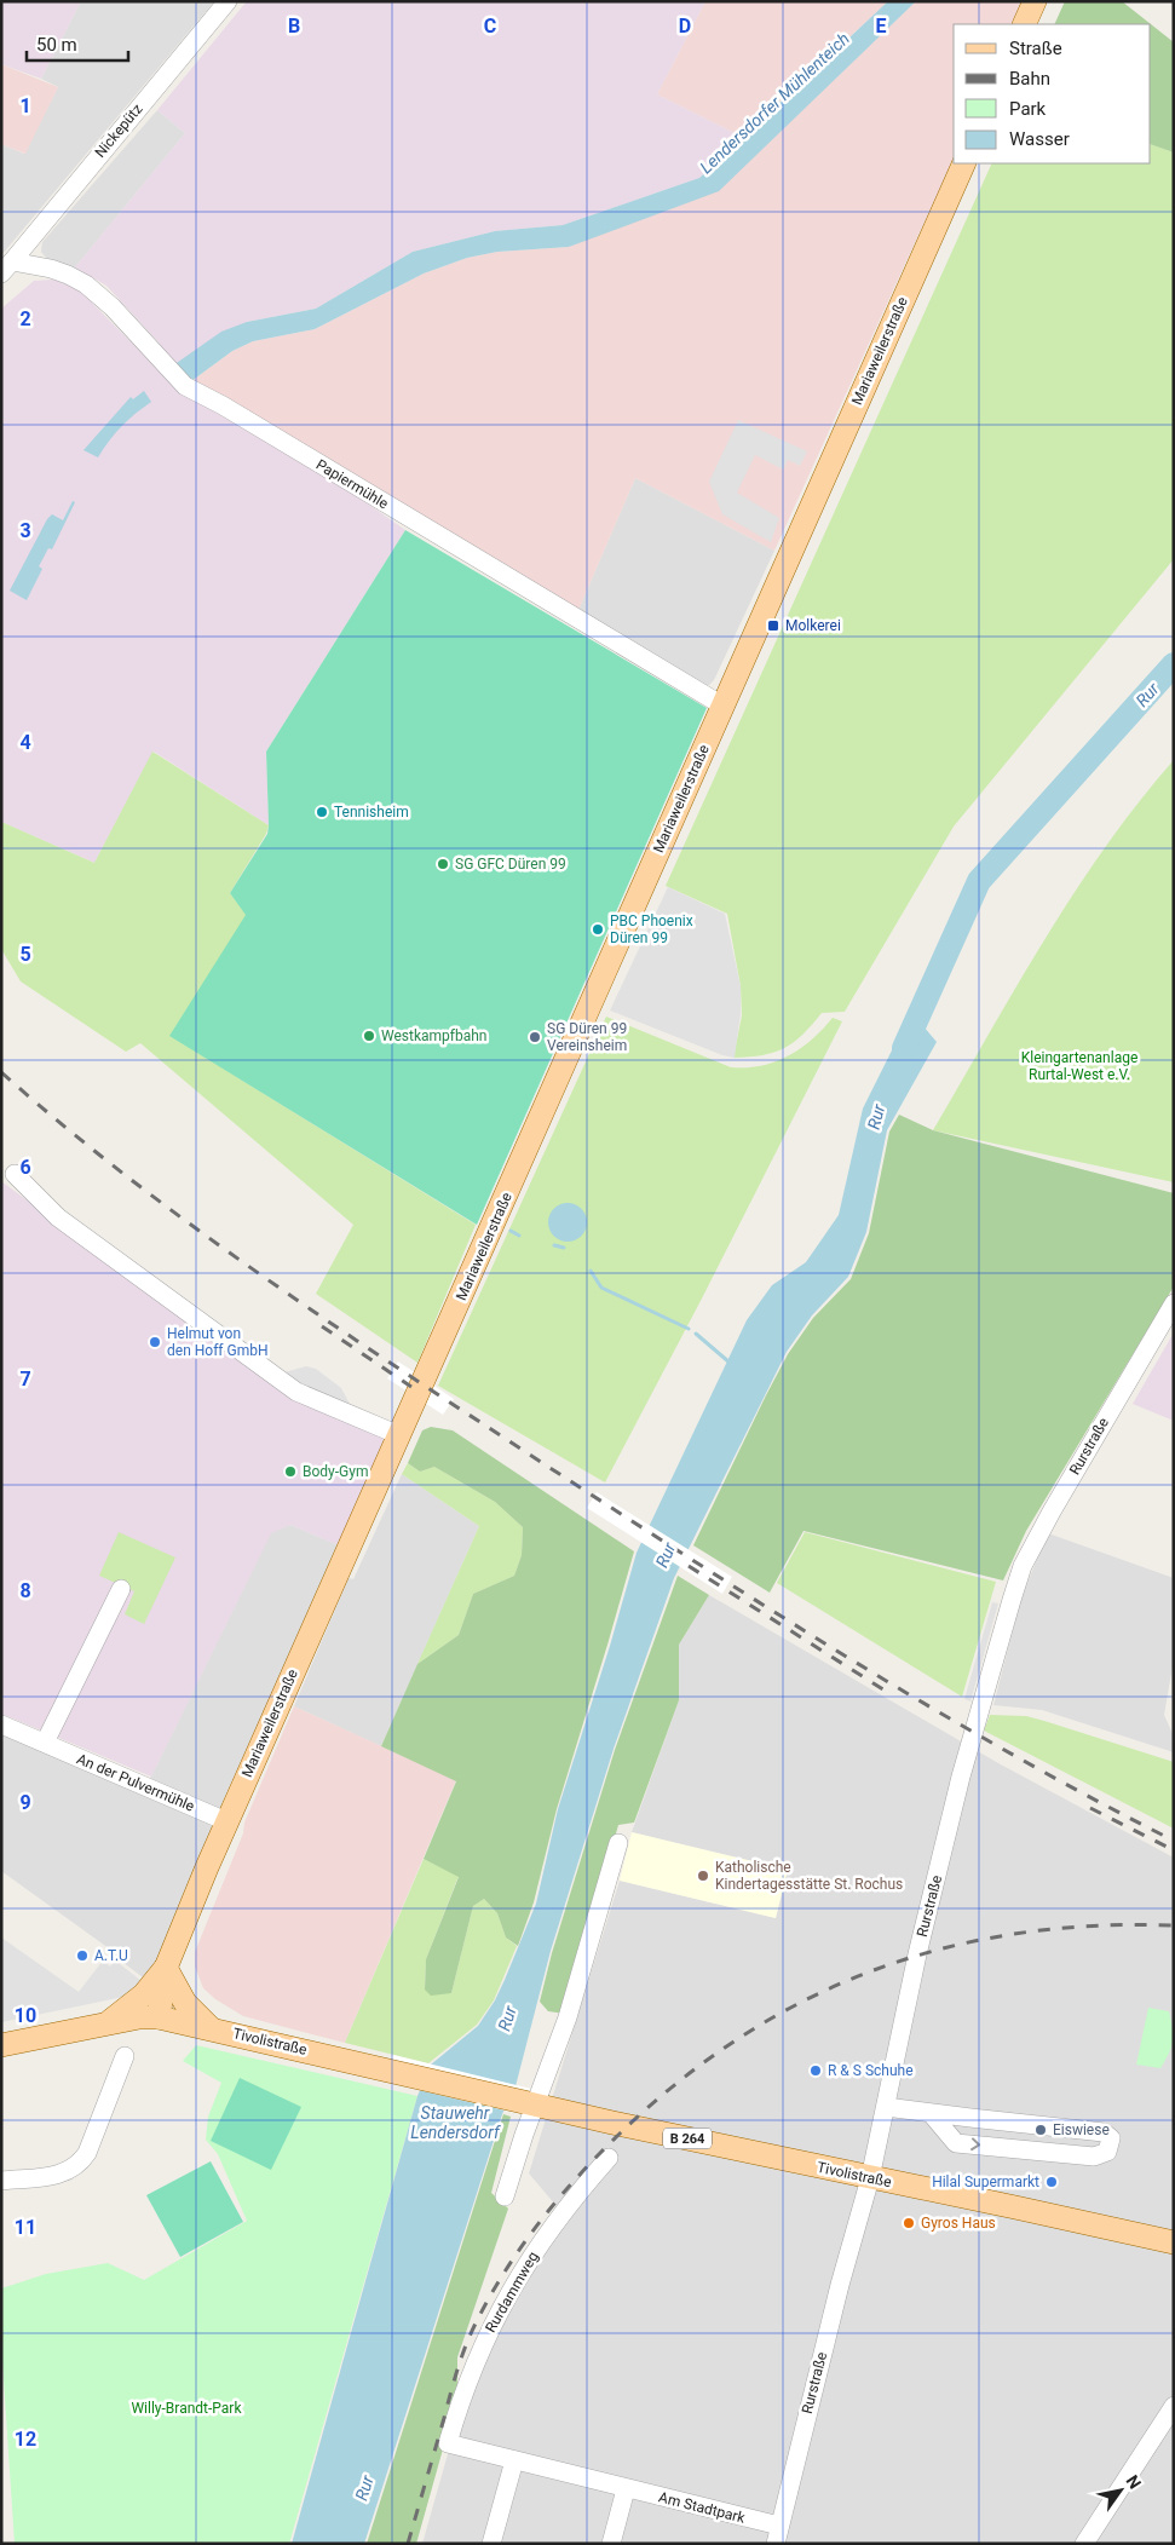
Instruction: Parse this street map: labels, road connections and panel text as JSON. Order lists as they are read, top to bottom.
{
  "streets": {
    "main road": ["Mariaweilerstraße", "Tivolistraße", "B 264"],
    "street": [
      "Nickepütz",
      "Papiermühle",
      "Rurstraße",
      "An der Pulvermühle",
      "Rurdammweg",
      "Am Stadtpark"
    ]
  },
  "crossings": [
    ["Nickepütz", "Papiermühle"],
    ["Mariaweilerstraße", "Papiermühle"],
    ["Mariaweilerstraße", "An der Pulvermühle"],
    ["Mariaweilerstraße", "Tivolistraße"],
    ["Rurstraße", "Tivolistraße"],
    ["Rurstraße", "Am Stadtpark"],
    ["Rurdammweg", "Am Stadtpark"]
  ],
  "water": ["Lendersdorfer Mühlenteich", "Rur", "Stauwehr Lendersdorf"],
  "parks": ["Kleingartenanlage Rurtal-West e.V.", "Willy-Brandt-Park"],
  "places": {
    "transit": ["Molkerei"],
    "other": [
      "Tennisheim",
      "SG GFC Düren 99",
      "PBC Phoenix Düren 99",
      "Westkampfbahn",
      "SG Düren 99 Vereinsheim",
      "Helmut von den Hoff GmbH",
      "Body-Gym",
      "Katholische Kindertagesstätte St. Rochus",
      "A.T.U",
      "R & S Schuhe",
      "Eiswiese",
      "Hilal Supermarkt",
      "Gyros Haus"
    ]
  },
  "legend": [
    "Straße",
    "Bahn",
    "Park",
    "Wasser"
  ],
  "scale_bar": "50 m",
  "north": "top right",
  "grid": {
    "columns": [
      "B",
      "C",
      "D",
      "E"
    ],
    "rows": [
      "1",
      "2",
      "3",
      "4",
      "5",
      "6",
      "7",
      "8",
      "9",
      "10",
      "11",
      "12"
    ]
  }
}
